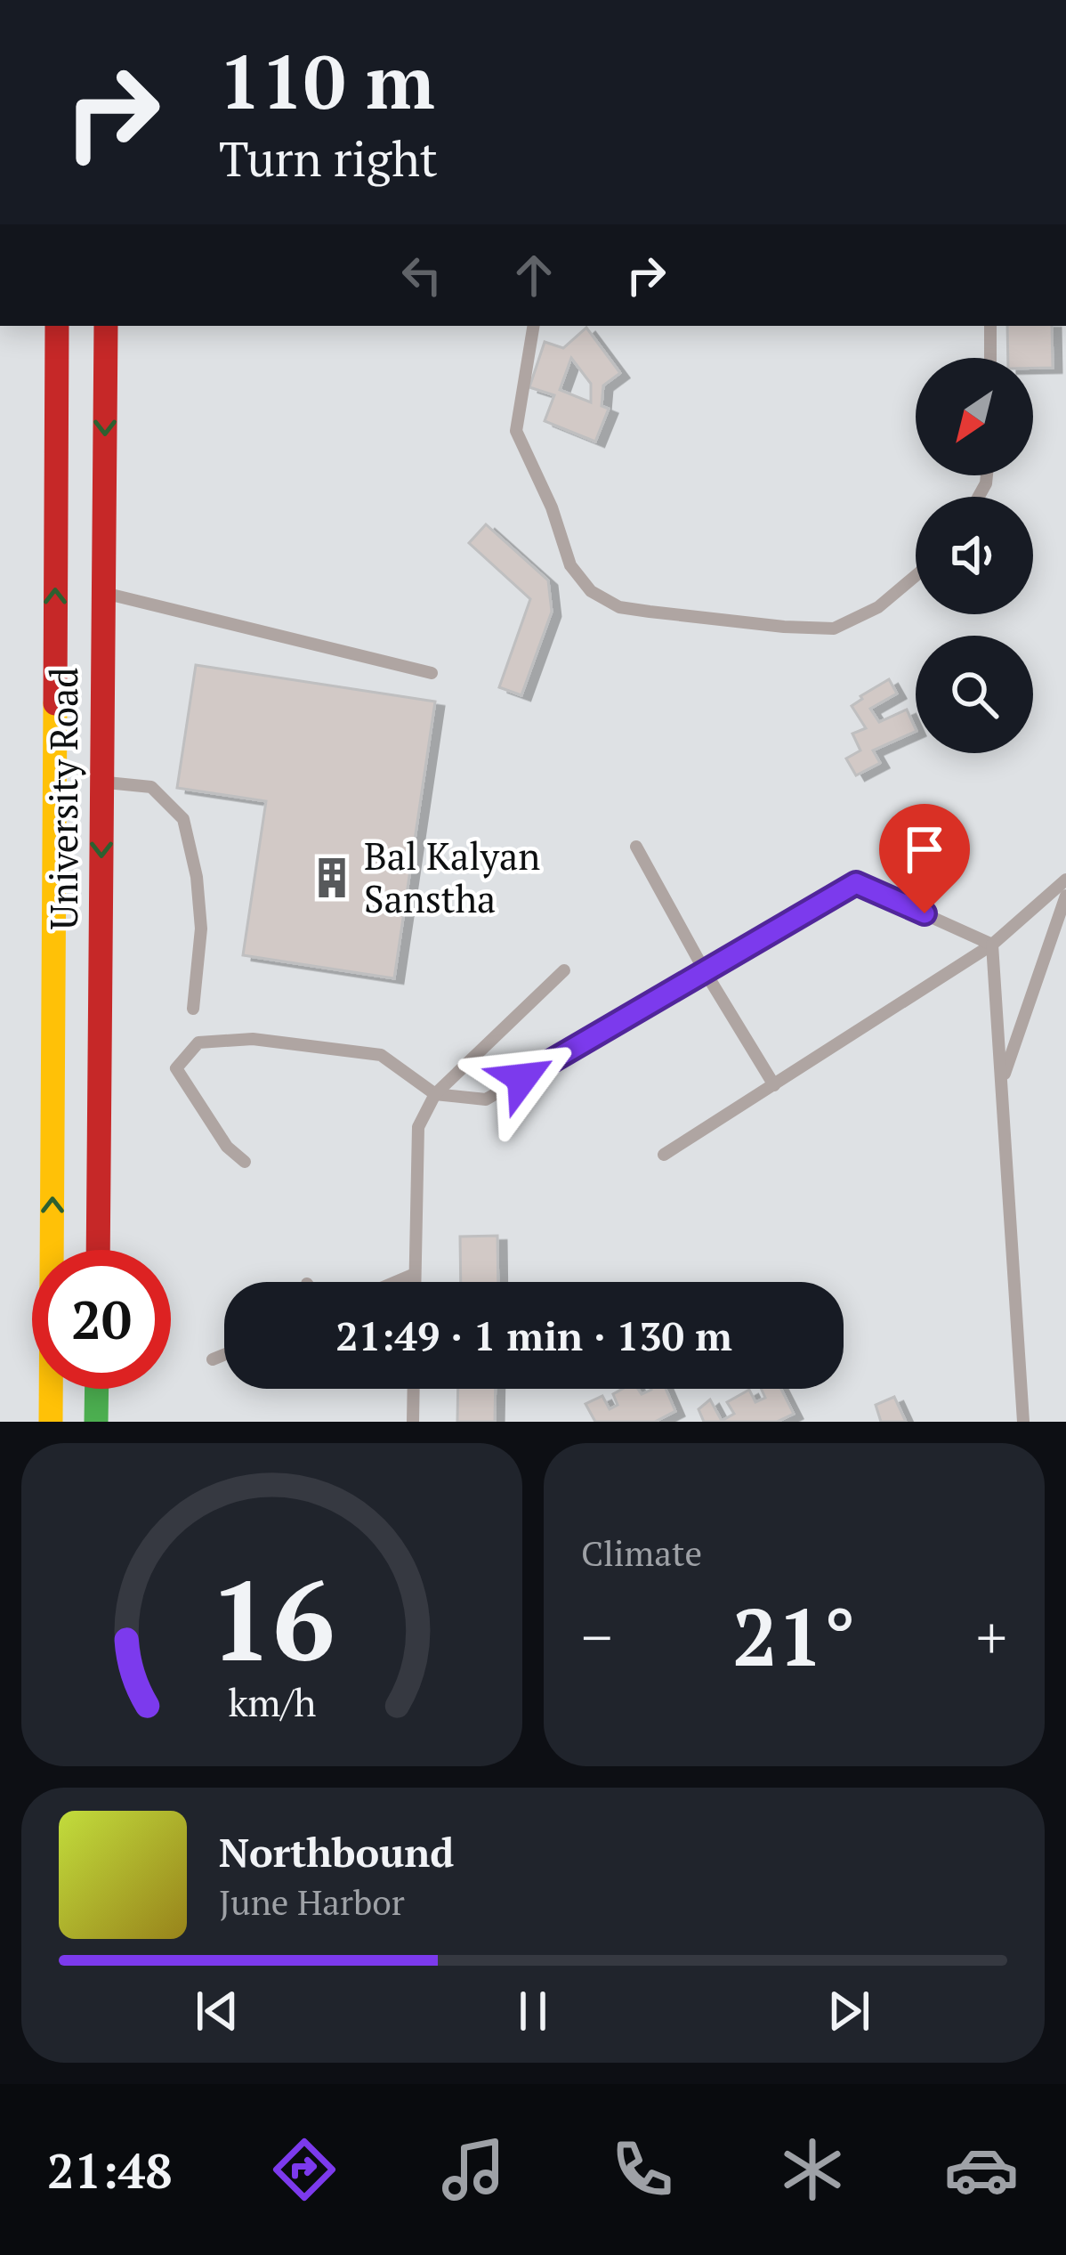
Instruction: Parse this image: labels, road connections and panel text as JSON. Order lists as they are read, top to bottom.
{
  "streets": {
    "main road": ["University Road"]
  },
  "places": {
    "building": ["Bal Kalyan Sanstha"]
  },
  "north": "bottom left",
  "page": {
    "turn": ["110 m", "Turn right"],
    "limit": "20",
    "trip": "21:49 · 1 min · 130 m",
    "tile": "Climate",
    "heat": ["−", "21°", "+"],
    "song": ["Northbound", "June Harbor"],
    "tabs": "21:48",
    "gauge": ["16", "km/h"]
  }
}
